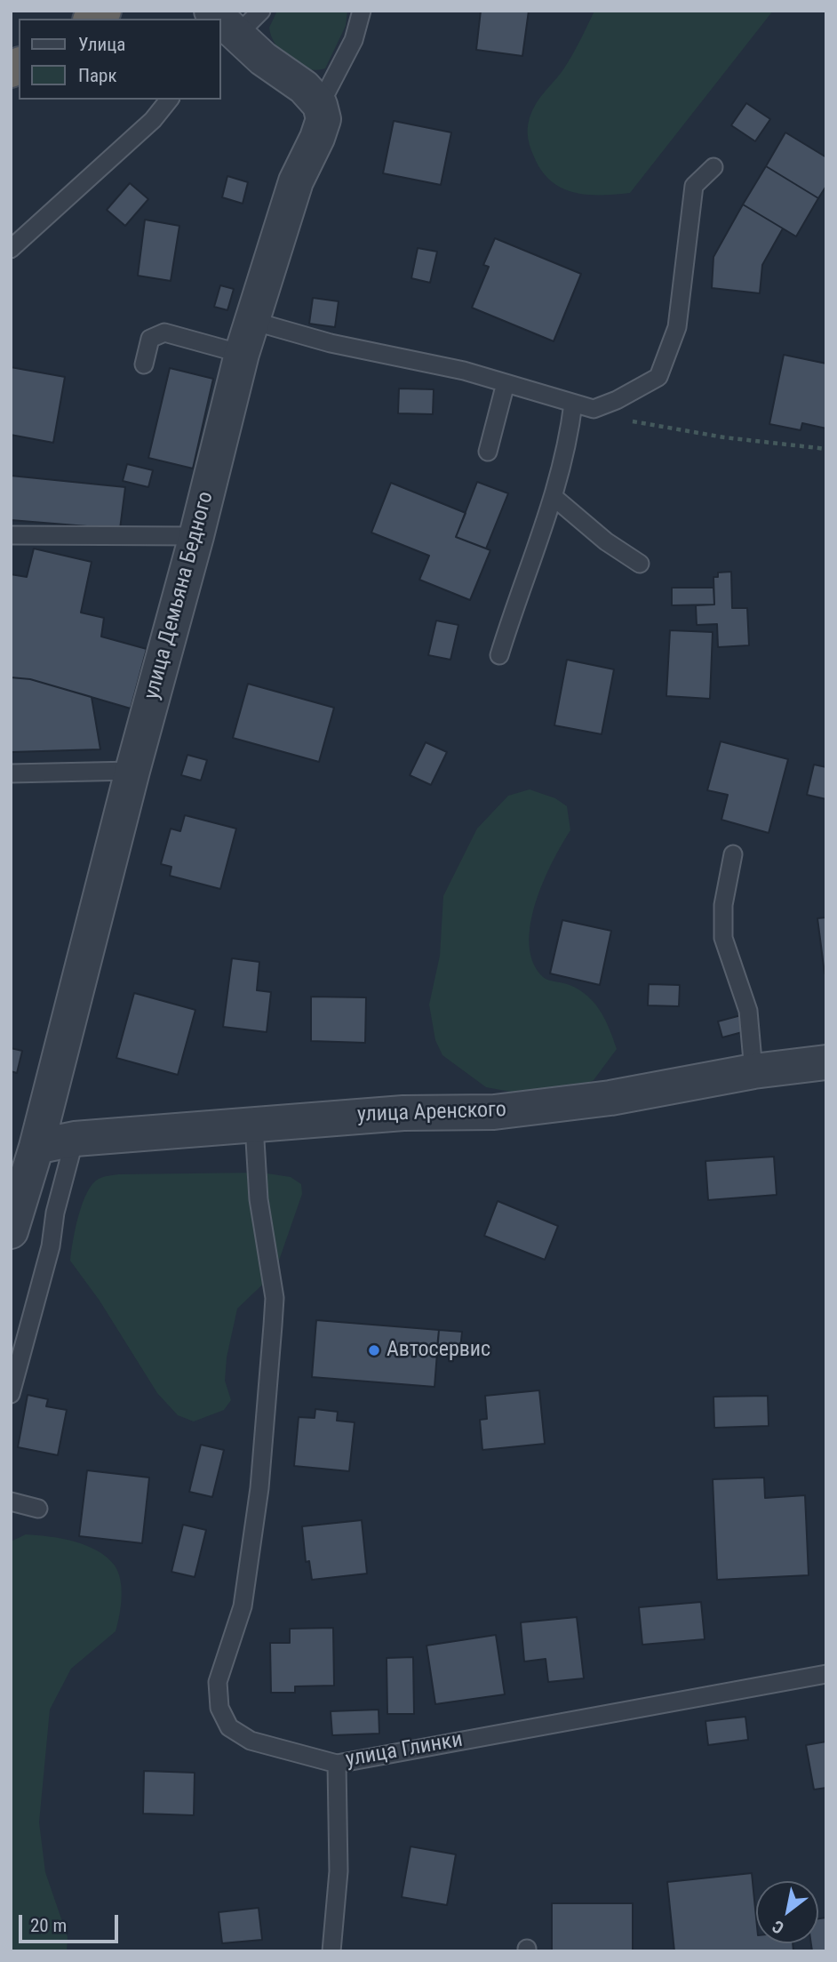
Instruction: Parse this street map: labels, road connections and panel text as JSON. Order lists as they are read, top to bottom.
{
  "streets": {
    "street": ["улица Демьяна Бедного", "улица Аренского"],
    "lane": ["улица Глинки"]
  },
  "crossings": [
    ["улица Демьяна Бедного", "улица Аренского"],
    ["улица Аренского", "улица Глинки"]
  ],
  "places": ["Автосервис"],
  "legend": ["Улица", "Парк"],
  "scale_bar": "20 m",
  "north": "bottom left"
}
